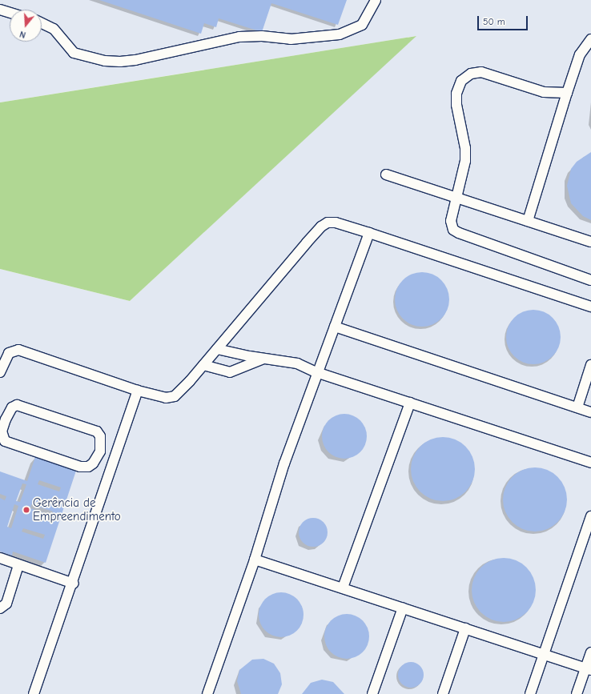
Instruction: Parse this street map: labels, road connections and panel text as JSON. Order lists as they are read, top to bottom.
{
  "places": ["Gerência de Empreendimento"],
  "scale_bar": "50 m",
  "north": "bottom"
}
